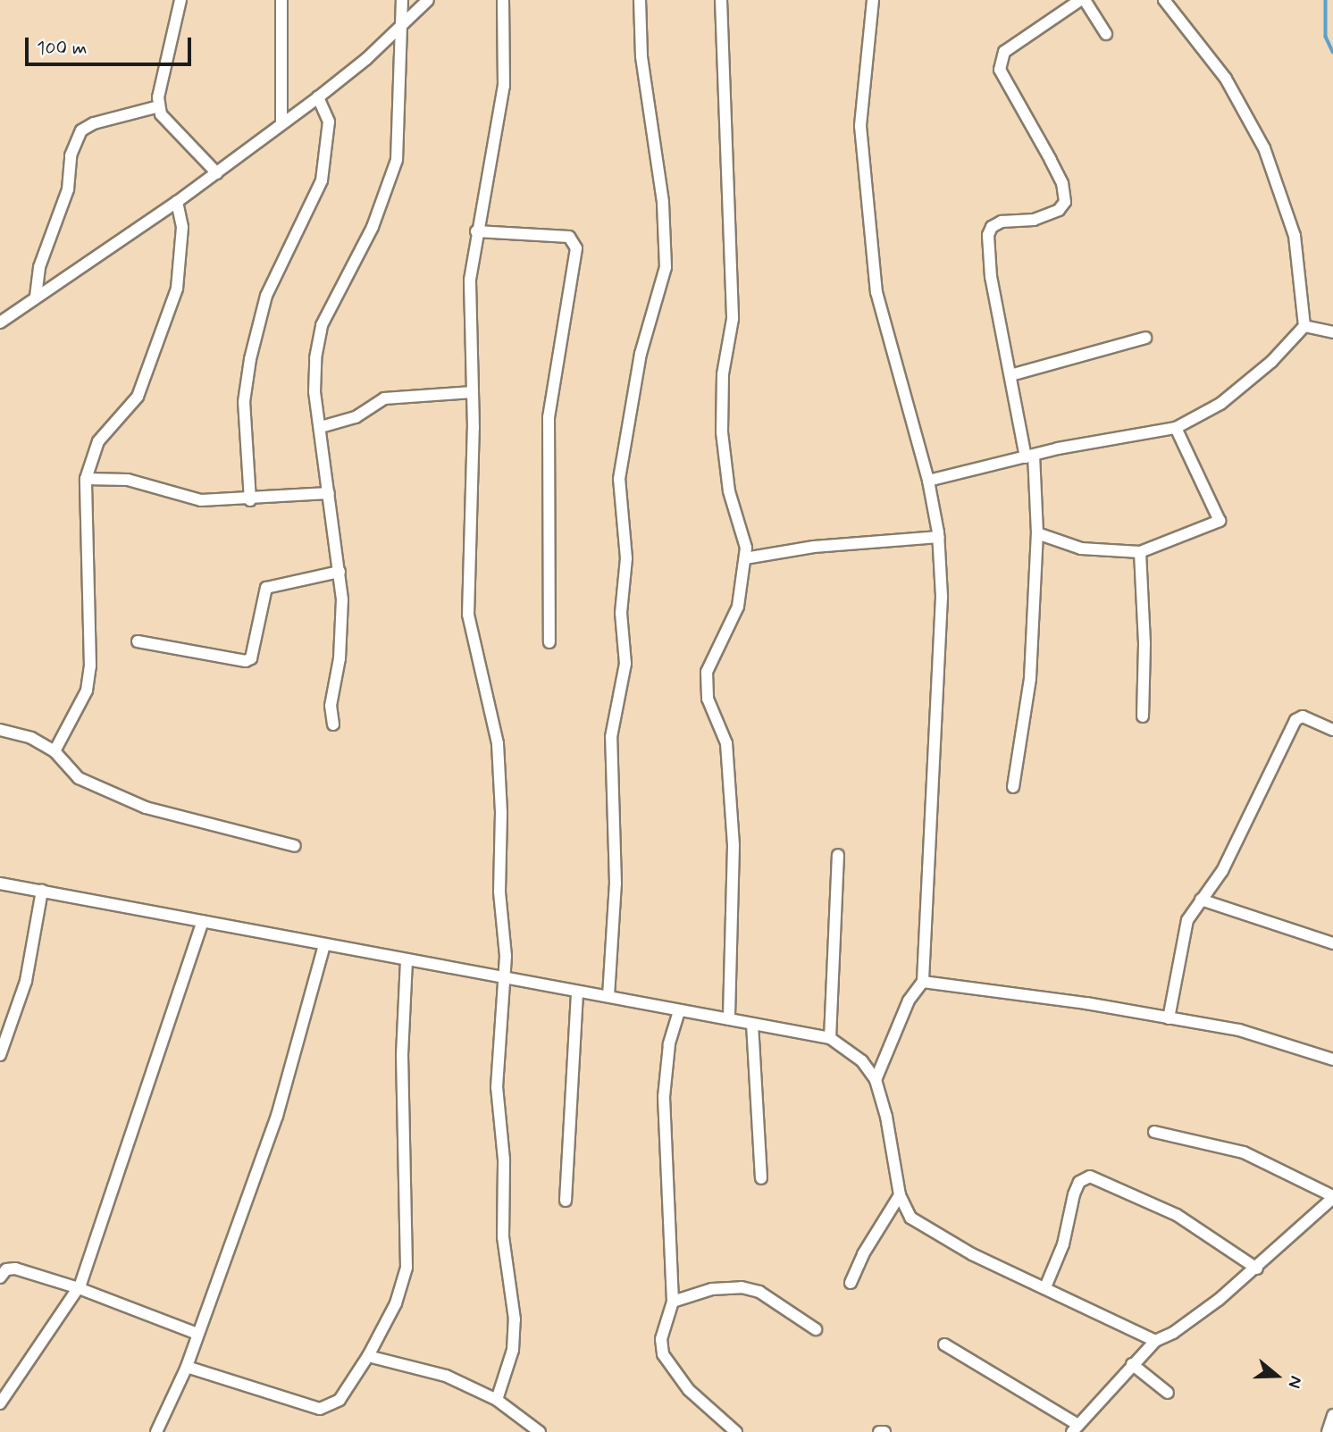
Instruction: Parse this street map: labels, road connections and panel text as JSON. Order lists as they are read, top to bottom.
{
  "scale_bar": "100 m",
  "north": "right"
}
